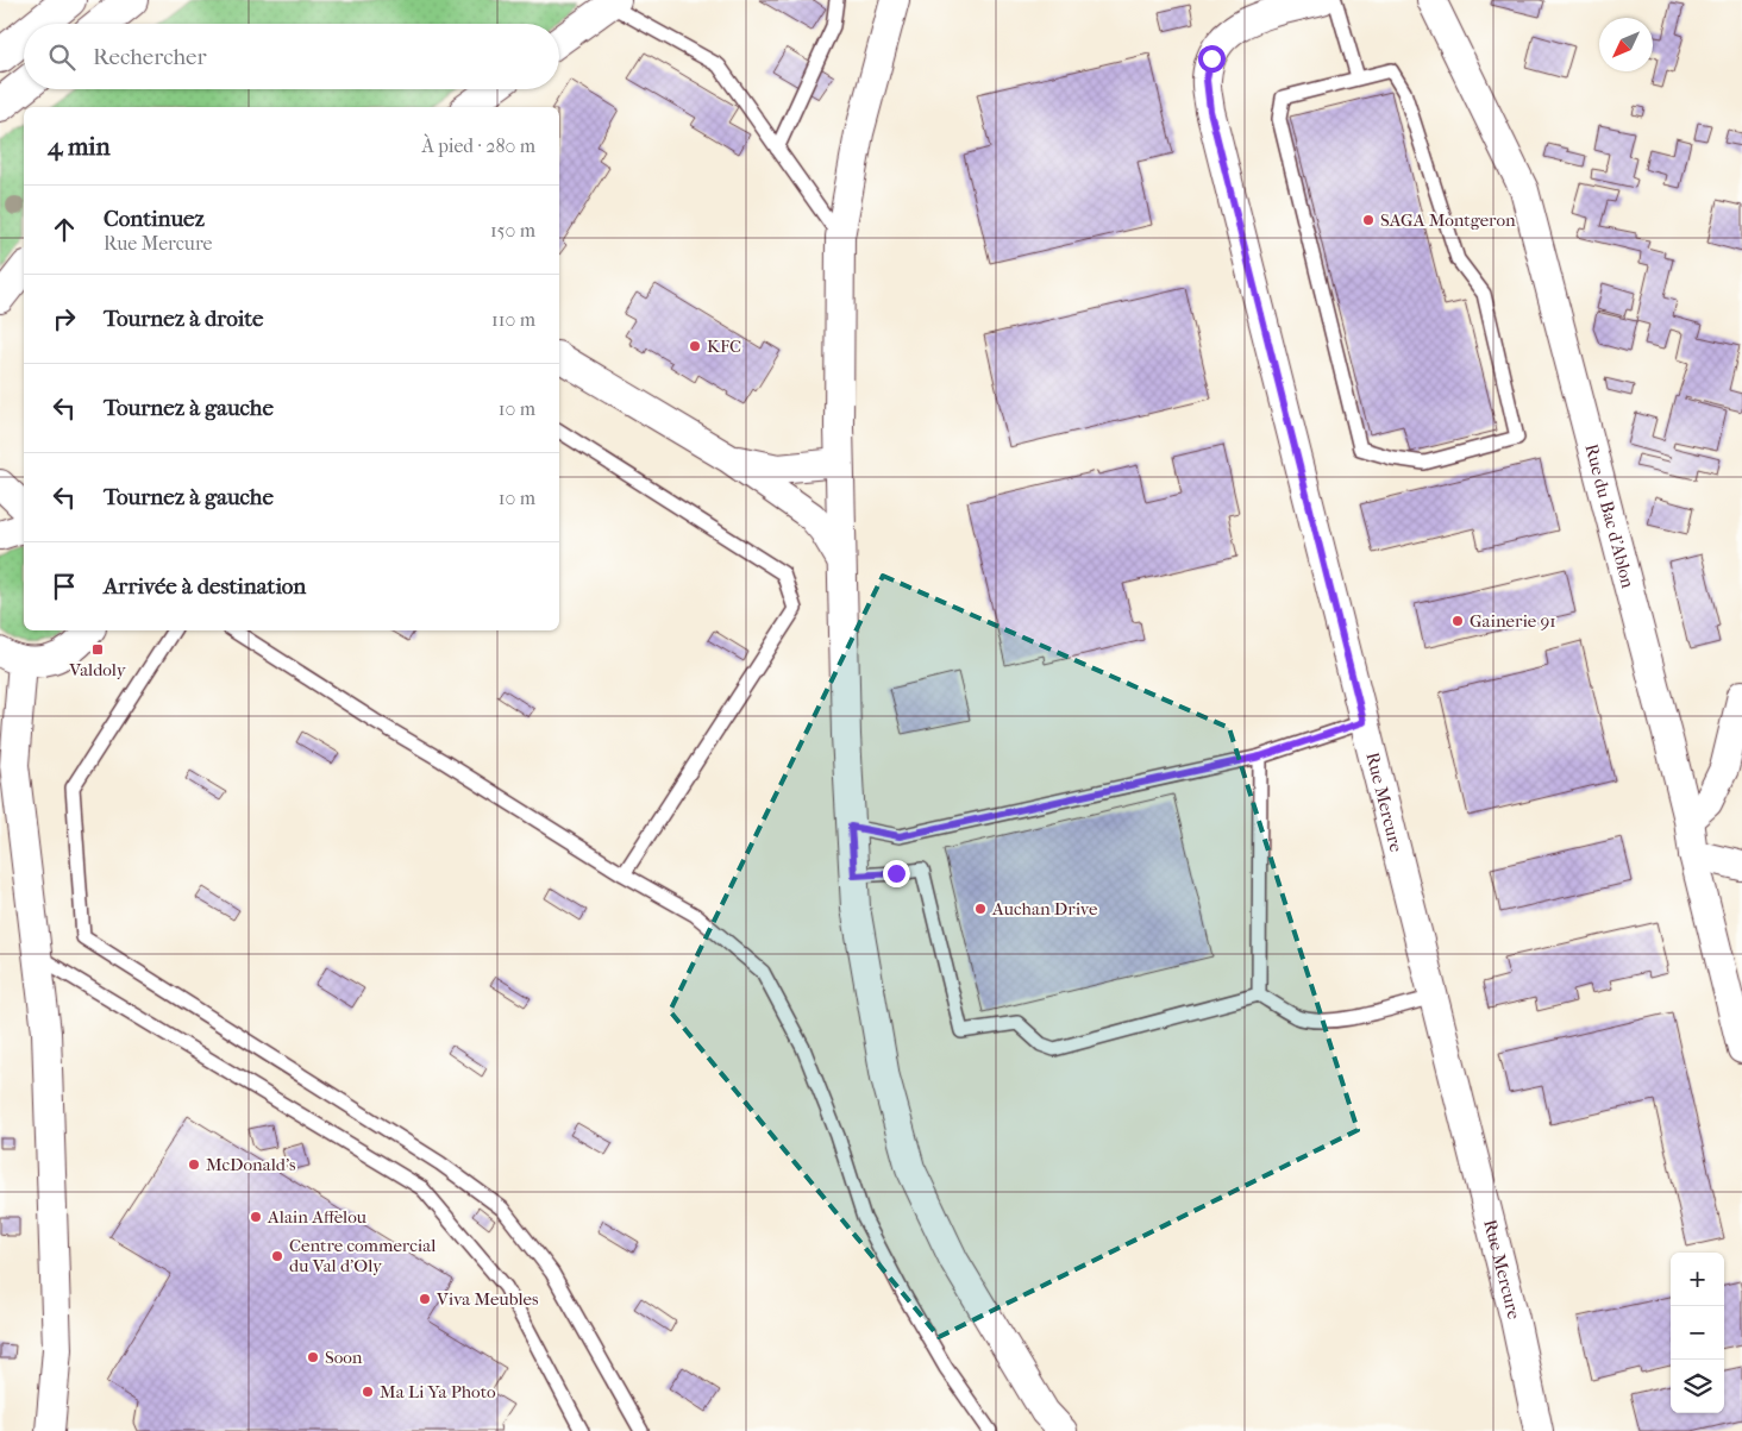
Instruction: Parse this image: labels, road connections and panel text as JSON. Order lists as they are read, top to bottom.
{
  "streets": {
    "street": ["Rue du Bac d'Ablon", "Rue Mercure"]
  },
  "places": {
    "other": [
      "SAGA Montgeron",
      "KFC",
      "Gainerie 91",
      "Auchan Drive",
      "McDonald's",
      "Alain Affelou",
      "Centre commercial du Val d'Oly",
      "Viva Meubles",
      "Soon",
      "Ma Li Ya Photo"
    ],
    "transit": ["Valdoly"]
  },
  "north": "bottom left",
  "page": {
    "search": "Rechercher",
    "heading": ["4 min", "À pied · 280 m"],
    "list": [
      ["Continuez", "Rue Mercure", "150 m"],
      ["Tournez à droite", "110 m"],
      ["Tournez à gauche", "10 m"],
      ["Tournez à gauche", "10 m"],
      "Arrivée à destination"
    ],
    "map_buttons": ["+", "−"]
  }
}
